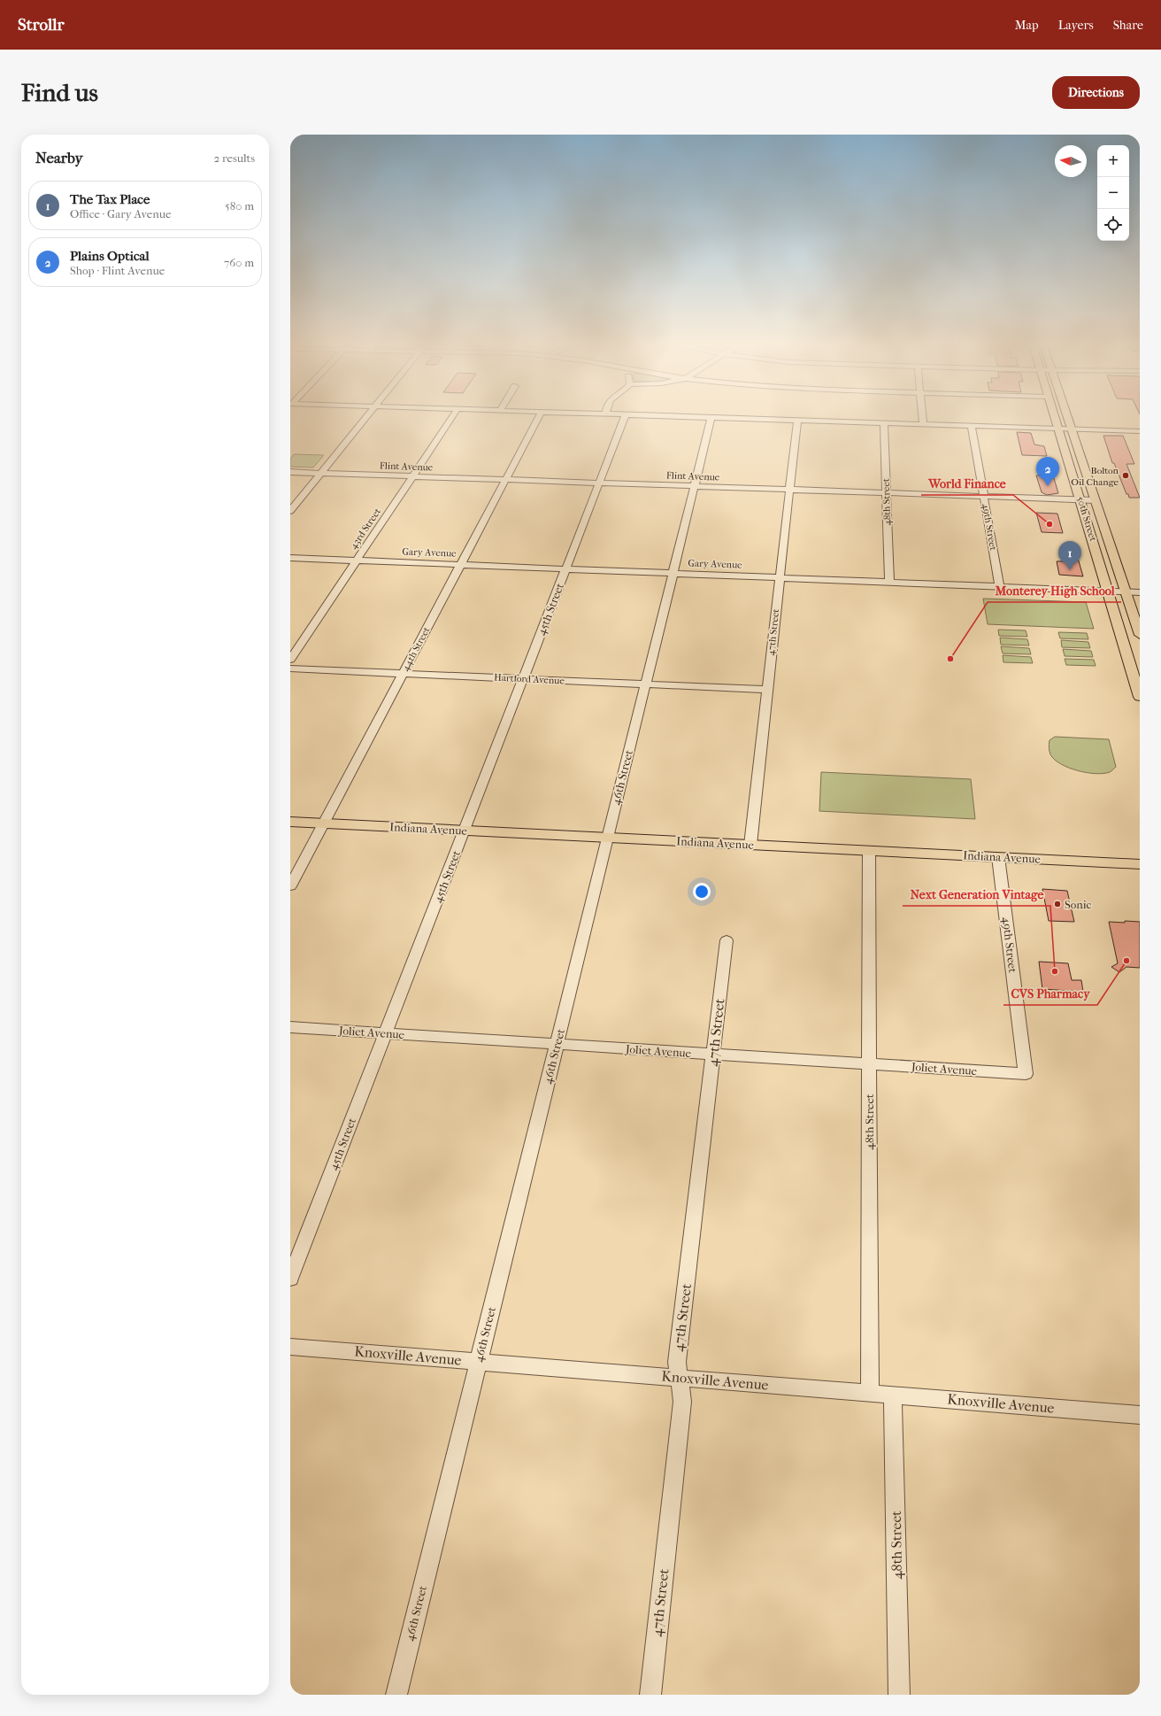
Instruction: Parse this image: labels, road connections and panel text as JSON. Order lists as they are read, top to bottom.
{
  "streets": {
    "main road": ["50th Street", "Indiana Avenue"],
    "street": [
      "Flint Avenue",
      "48th Street",
      "49th Street",
      "43rd Street",
      "Gary Avenue",
      "45th Street",
      "47th Street",
      "44th Street",
      "Hartford Avenue",
      "46th Street",
      "Joliet Avenue",
      "Knoxville Avenue"
    ]
  },
  "crossings": [
    ["Flint Avenue", "48th Street"],
    ["Flint Avenue", "50th Street"],
    ["Flint Avenue", "49th Street"],
    ["Flint Avenue", "43rd Street"],
    ["Flint Avenue", "45th Street"],
    ["Flint Avenue", "47th Street"],
    ["Flint Avenue", "44th Street"],
    ["Flint Avenue", "46th Street"],
    ["48th Street", "Gary Avenue"],
    ["48th Street", "Indiana Avenue"],
    ["48th Street", "Joliet Avenue"],
    ["48th Street", "Knoxville Avenue"],
    ["50th Street", "Gary Avenue"],
    ["49th Street", "Gary Avenue"],
    ["49th Street", "Indiana Avenue"],
    ["49th Street", "Joliet Avenue"],
    ["43rd Street", "Gary Avenue"],
    ["Gary Avenue", "45th Street"],
    ["Gary Avenue", "47th Street"],
    ["Gary Avenue", "44th Street"],
    ["Gary Avenue", "46th Street"],
    ["45th Street", "Hartford Avenue"],
    ["45th Street", "Indiana Avenue"],
    ["45th Street", "Joliet Avenue"],
    ["47th Street", "Hartford Avenue"],
    ["47th Street", "Indiana Avenue"],
    ["47th Street", "Joliet Avenue"],
    ["47th Street", "Knoxville Avenue"],
    ["44th Street", "Hartford Avenue"],
    ["44th Street", "Indiana Avenue"],
    ["Hartford Avenue", "46th Street"],
    ["46th Street", "Indiana Avenue"],
    ["46th Street", "Joliet Avenue"],
    ["46th Street", "Knoxville Avenue"]
  ],
  "places": [
    "Bolton Oil Change",
    "World Finance",
    "Monterey High School",
    "Sonic",
    "CVS Pharmacy",
    "Next Generation Vintage"
  ],
  "north": "left",
  "page": {
    "header": "Strollr",
    "nav": ["Map", "Layers", "Share"],
    "buttons": "Directions",
    "title": "Find us",
    "heading": ["Nearby", "2 results"],
    "map_buttons": ["+", "−"],
    "list": [
      {
        "mark": "1",
        "name": "The Tax Place",
        "note": "Office · Gary Avenue",
        "value": "580 m"
      },
      {
        "mark": "2",
        "name": "Plains Optical",
        "note": "Shop · Flint Avenue",
        "value": "760 m"
      }
    ],
    "pins": ["2", "1"]
  }
}
